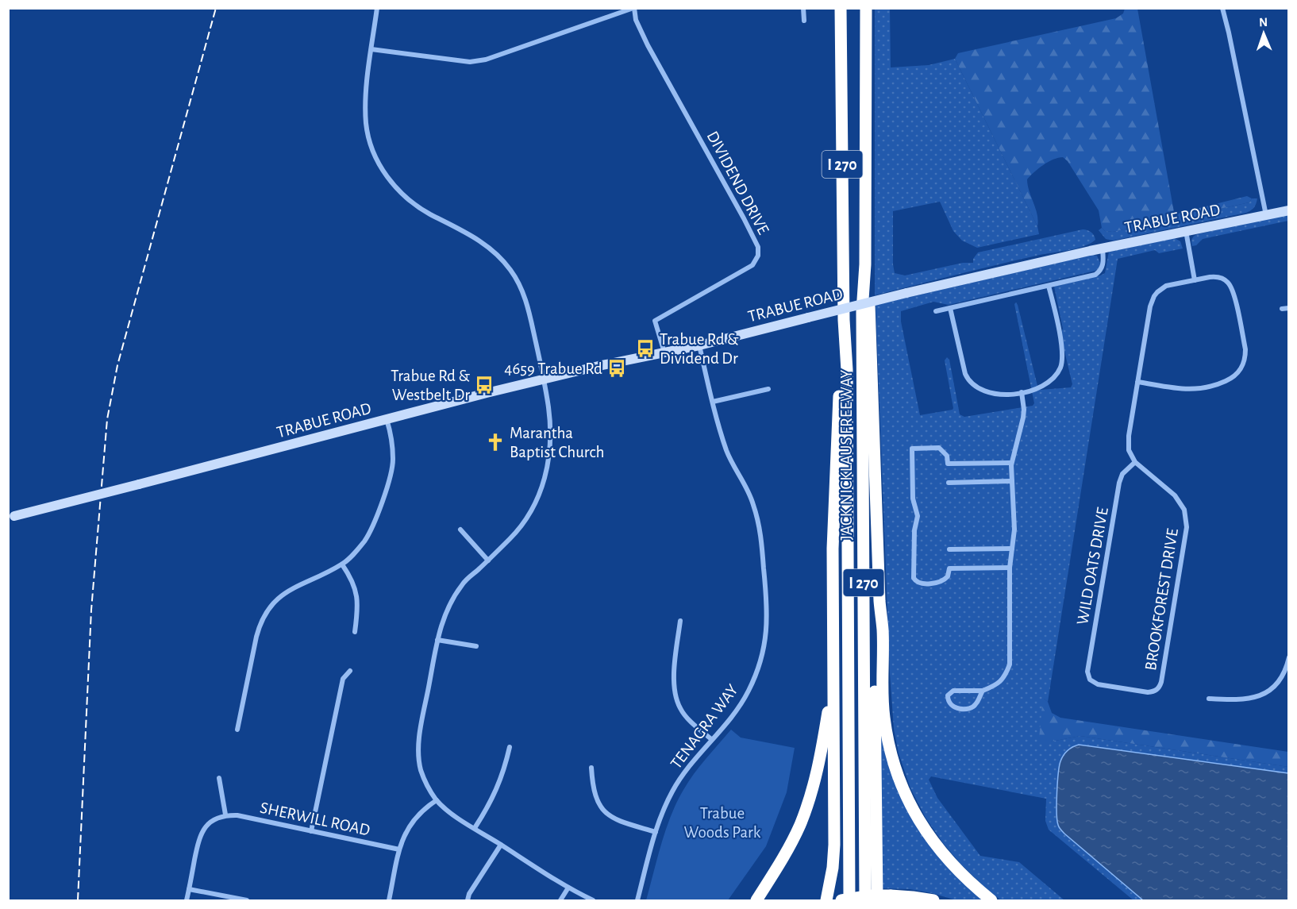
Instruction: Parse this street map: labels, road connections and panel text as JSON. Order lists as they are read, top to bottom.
{
  "streets": {
    "highway": ["I 270", "JACK NICKLAUS FREEWAY"],
    "main road": ["TRABUE ROAD"],
    "street": [
      "DIVIDEND DRIVE",
      "WILD OATS DRIVE",
      "BROOKFOREST DRIVE",
      "TENAGRA WAY",
      "SHERWILL ROAD"
    ]
  },
  "crossings": [
    ["DIVIDEND DRIVE", "TRABUE ROAD"],
    ["TRABUE ROAD", "TENAGRA WAY"],
    ["WILD OATS DRIVE", "BROOKFOREST DRIVE"]
  ],
  "parks": ["Trabue Woods Park"],
  "places": {
    "bus stop": ["Trabue Rd & Dividend Dr", "4659 Trabue Rd", "Trabue Rd & Westbelt Dr"],
    "church": ["Marantha Baptist Church"]
  },
  "north": "top"
}
